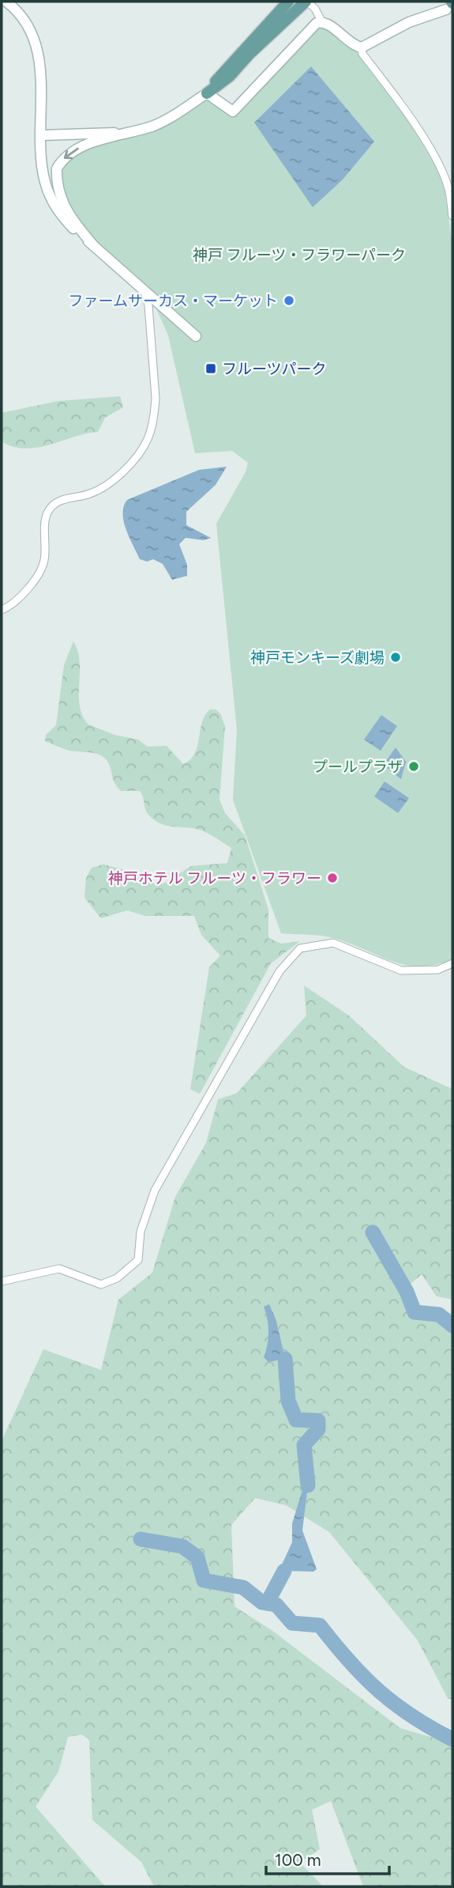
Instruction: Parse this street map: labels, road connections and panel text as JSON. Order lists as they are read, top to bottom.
{
  "parks": ["神戸 フルーツ・フラワーパーク"],
  "places": {
    "other": [
      "ファームサーカス・マーケット",
      "神戸モンキーズ劇場",
      "プールプラザ",
      "神戸ホテル フルーツ・フラワー"
    ],
    "transit": ["フルーツパーク"]
  },
  "scale_bar": "100 m"
}
